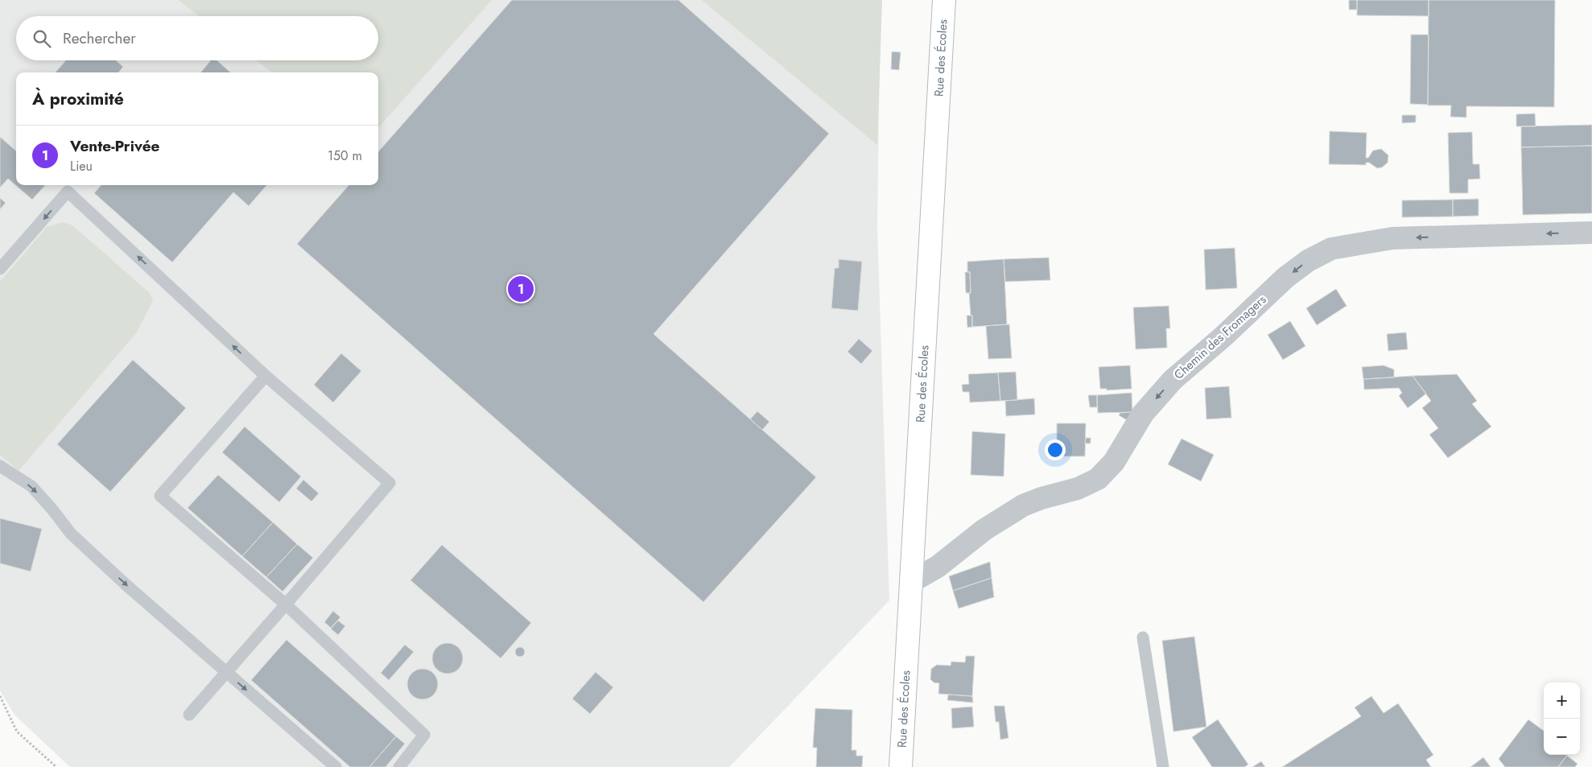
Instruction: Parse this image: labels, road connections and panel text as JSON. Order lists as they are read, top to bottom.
{
  "streets": {
    "street": ["Rue des Écoles", "Chemin des Fromagers"]
  },
  "crossings": [
    ["Rue des Écoles", "Chemin des Fromagers"]
  ],
  "one_way": ["Chemin des Fromagers"],
  "page": {
    "search": "Rechercher",
    "heading": "À proximité",
    "list": [
      {
        "mark": "1",
        "name": "Vente-Privée",
        "note": "Lieu",
        "value": "150 m"
      }
    ],
    "pins": "1",
    "map_buttons": ["+", "−"]
  }
}
